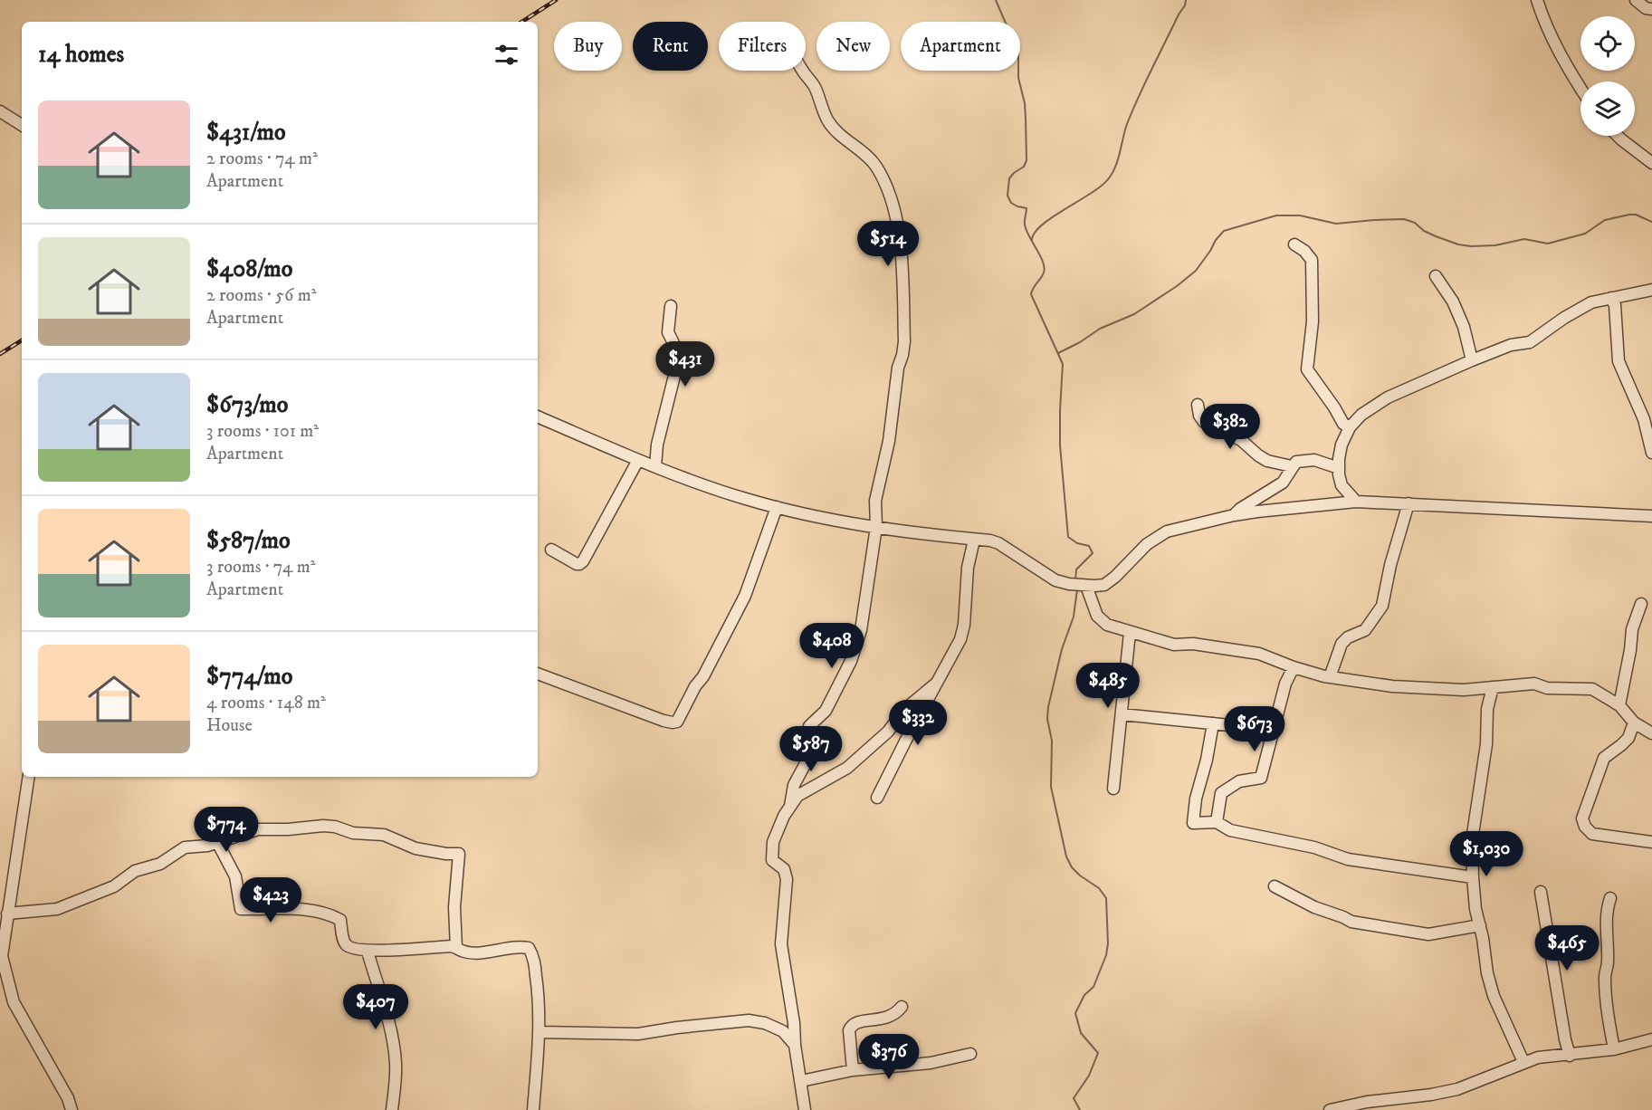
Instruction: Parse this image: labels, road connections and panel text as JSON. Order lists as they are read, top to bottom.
{
  "page": {
    "chip": [
      "Buy",
      "Rent",
      "Filters",
      "New",
      "Apartment"
    ],
    "heading": "14 homes",
    "list": [
      {
        "name": "$431/mo",
        "note": "2 rooms · 74 m² · Apartment"
      },
      {
        "name": "$408/mo",
        "note": "2 rooms · 56 m² · Apartment"
      },
      {
        "name": "$673/mo",
        "note": "3 rooms · 101 m² · Apartment"
      },
      {
        "name": "$587/mo",
        "note": "3 rooms · 74 m² · Apartment"
      },
      {
        "name": "$774/mo",
        "note": "4 rooms · 148 m² · House"
      }
    ],
    "price": [
      "$514",
      "$431",
      "$382",
      "$408",
      "$485",
      "$332",
      "$673",
      "$587",
      "$774",
      "$1,030",
      "$423",
      "$465",
      "$407",
      "$376"
    ]
  }
}
